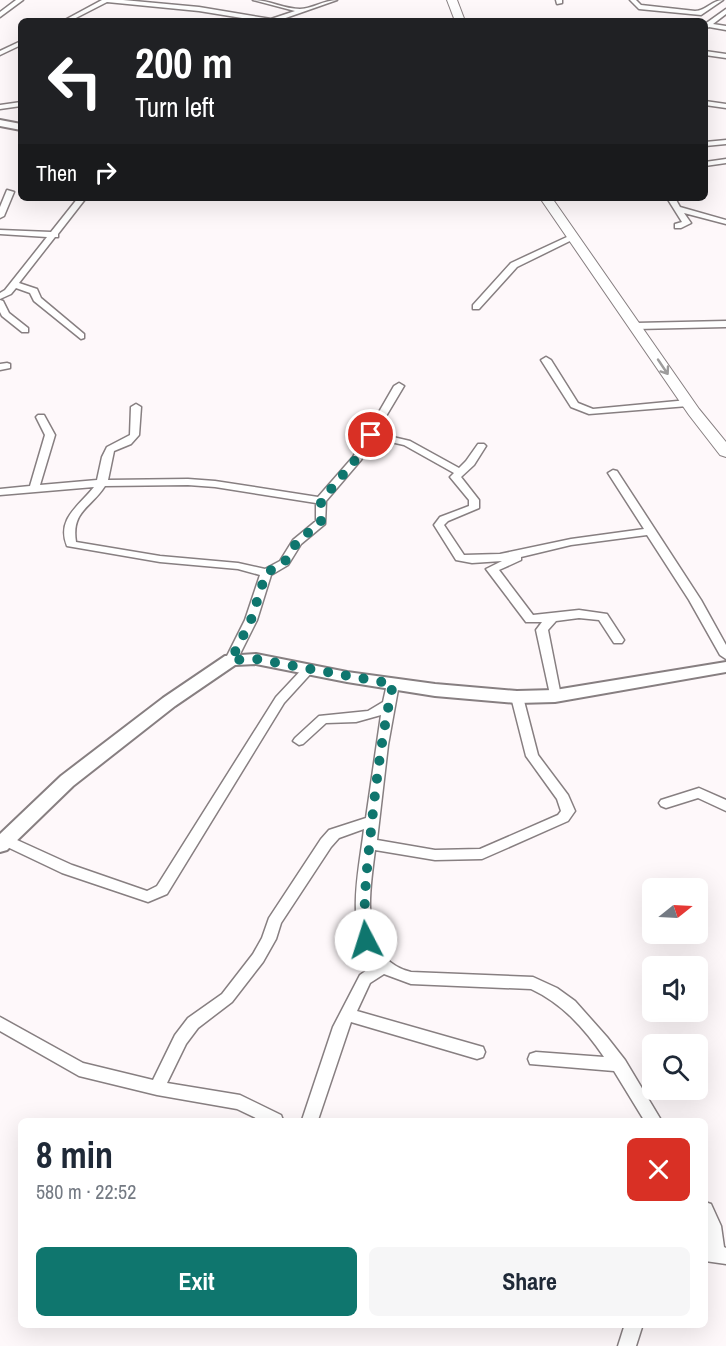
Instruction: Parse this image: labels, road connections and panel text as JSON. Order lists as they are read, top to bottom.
{
  "north": "right",
  "page": {
    "turn": ["200 m", "Turn left"],
    "then": "Then",
    "heading": ["8 min", "580 m · 22:52"],
    "buttons": ["Exit", "Share"]
  }
}
